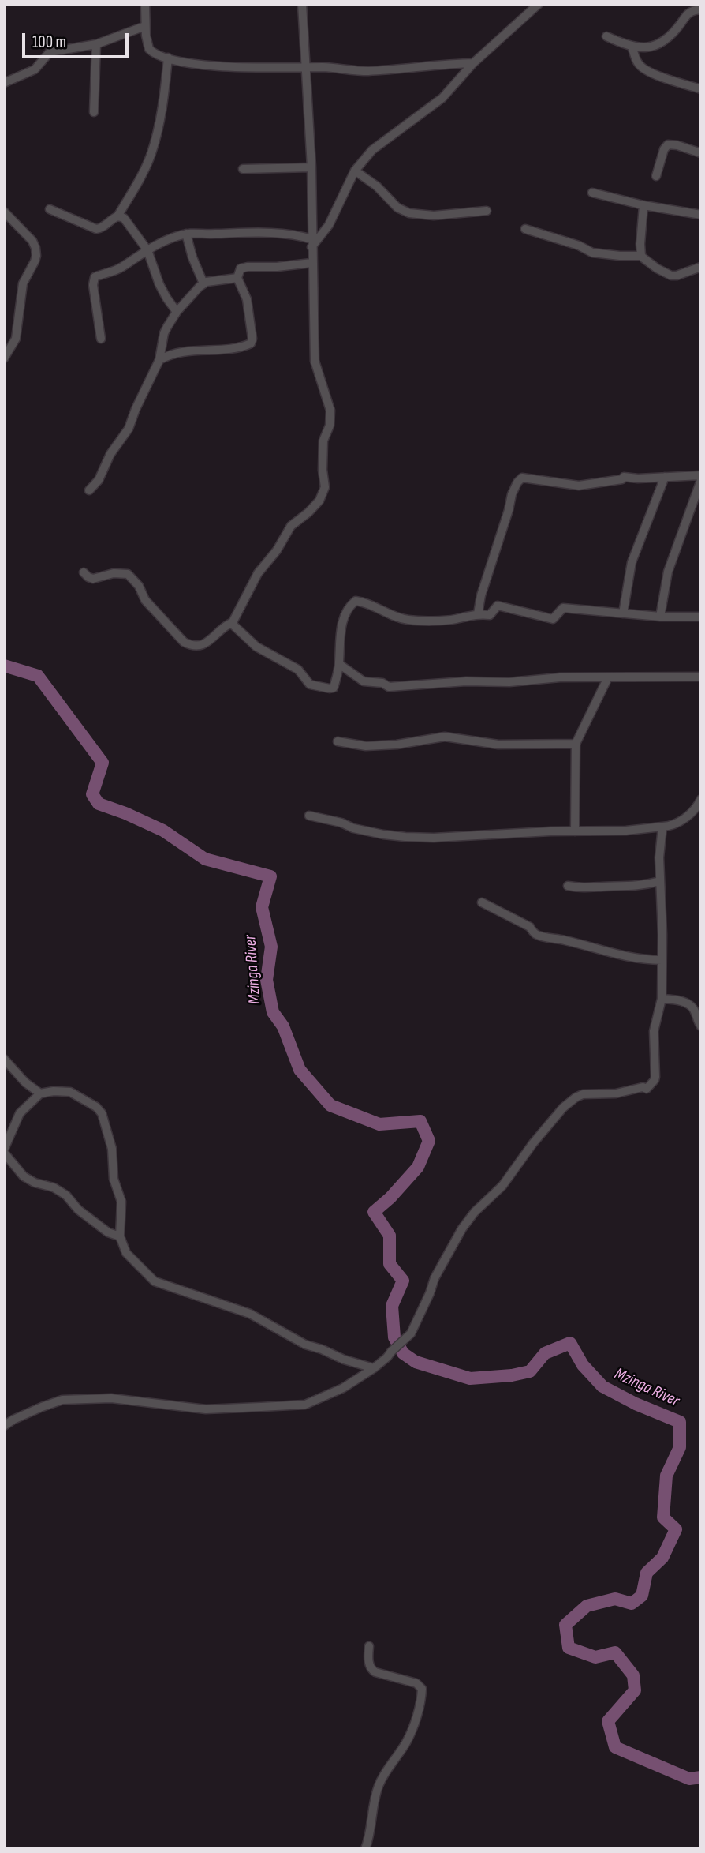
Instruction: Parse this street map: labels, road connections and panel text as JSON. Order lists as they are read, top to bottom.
{
  "water": ["Mzinga River"],
  "scale_bar": "100 m"
}
